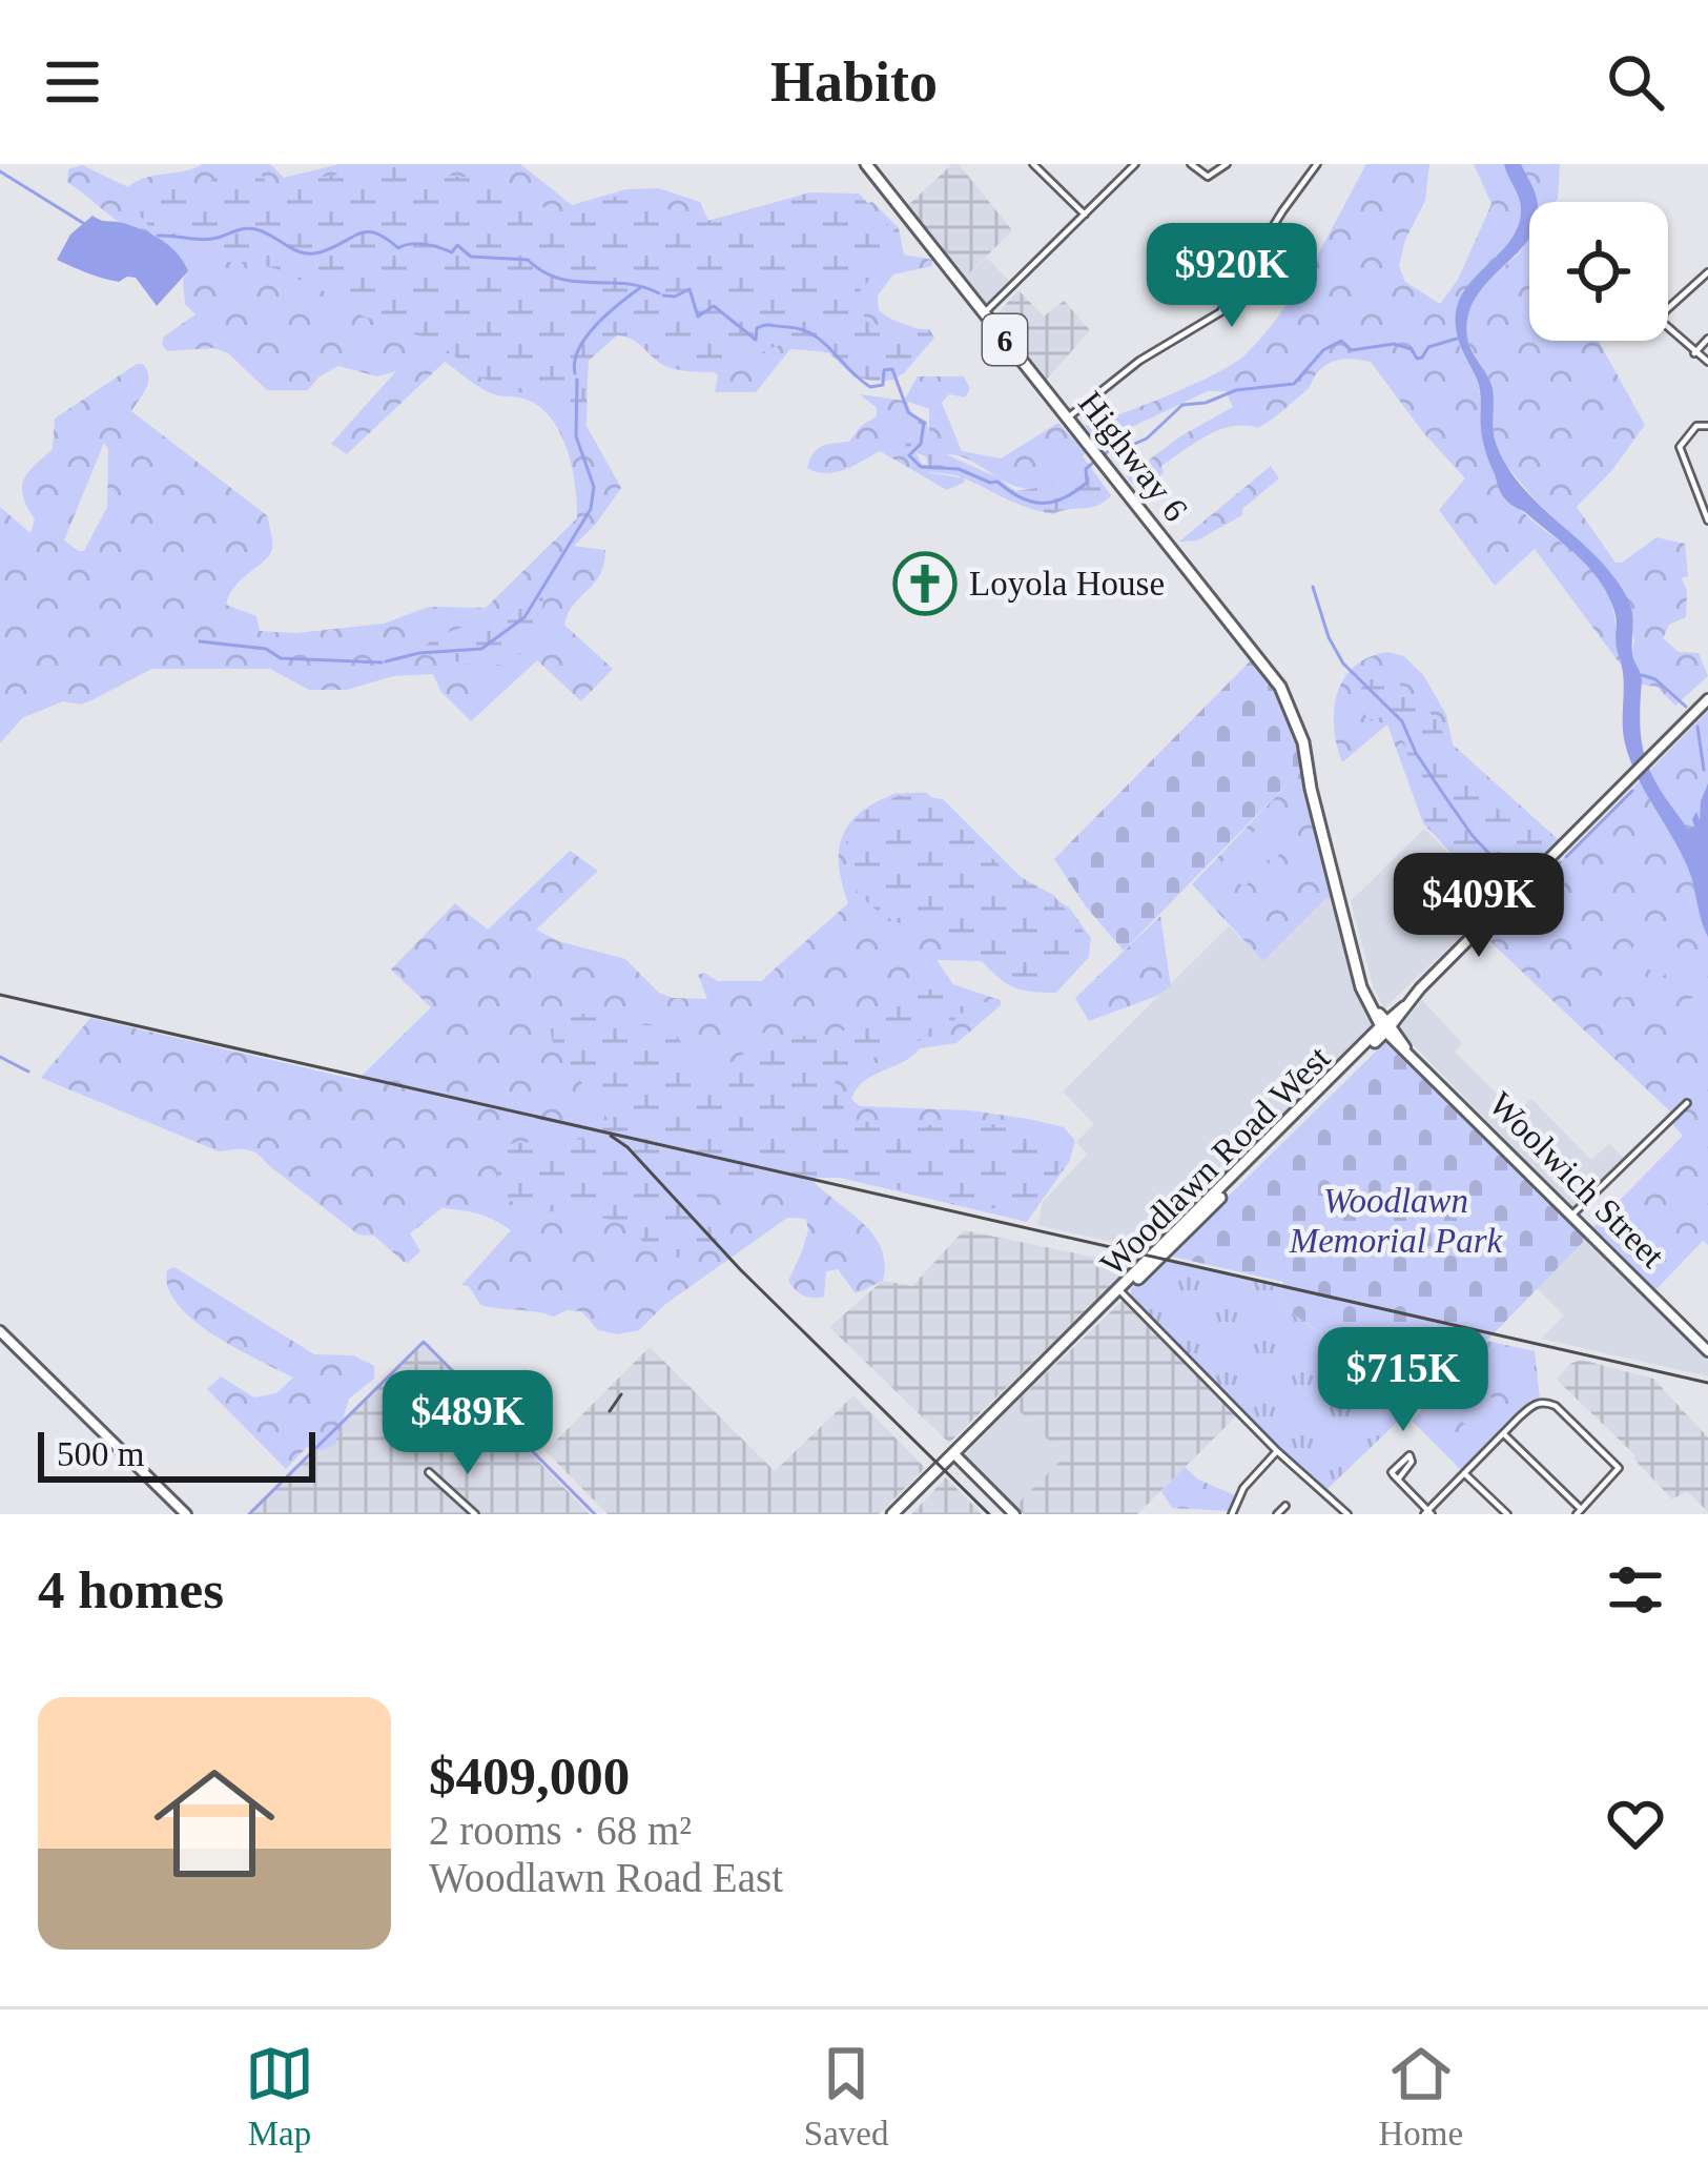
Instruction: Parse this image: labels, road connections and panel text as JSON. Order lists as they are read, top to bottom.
{
  "streets": {
    "main road": [
      "6",
      "Highway 6",
      "Woodlawn Road West",
      "Woolwich Street"
    ]
  },
  "crossings": [
    ["Highway 6", "Woolwich Street"],
    ["Woodlawn Road West", "Woolwich Street"]
  ],
  "parks": ["Woodlawn Memorial Park"],
  "places": {
    "church": ["Loyola House"]
  },
  "scale_bar": "500 m",
  "page": {
    "header": "Habito",
    "price": [
      "$920K",
      "$409K",
      "$715K",
      "$489K"
    ],
    "scale": "500 m",
    "heading": "4 homes",
    "list": [
      {
        "name": "$409,000",
        "note": "2 rooms · 68 m² · Woodlawn Road East"
      }
    ],
    "tabs": ["Map", "Saved", "Home"]
  }
}
